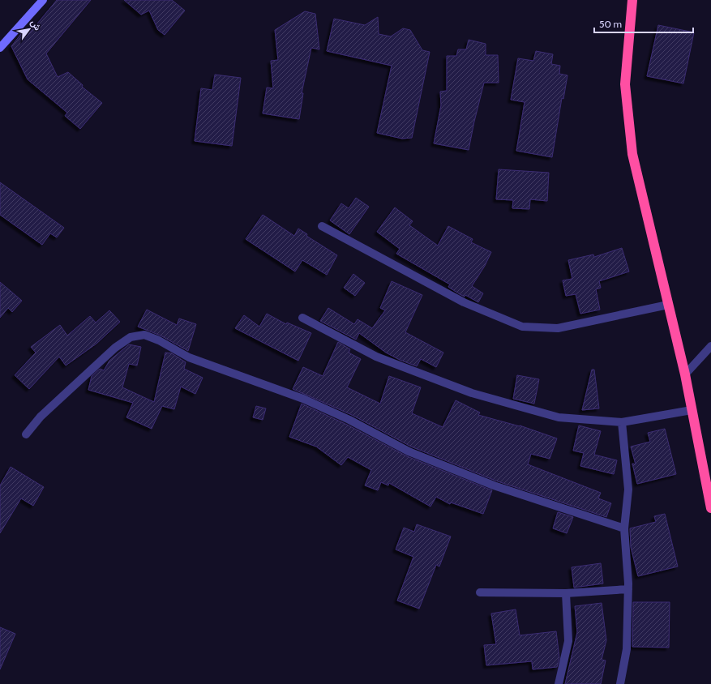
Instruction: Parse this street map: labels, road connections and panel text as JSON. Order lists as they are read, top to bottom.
{
  "scale_bar": "50 m",
  "north": "top right"
}
